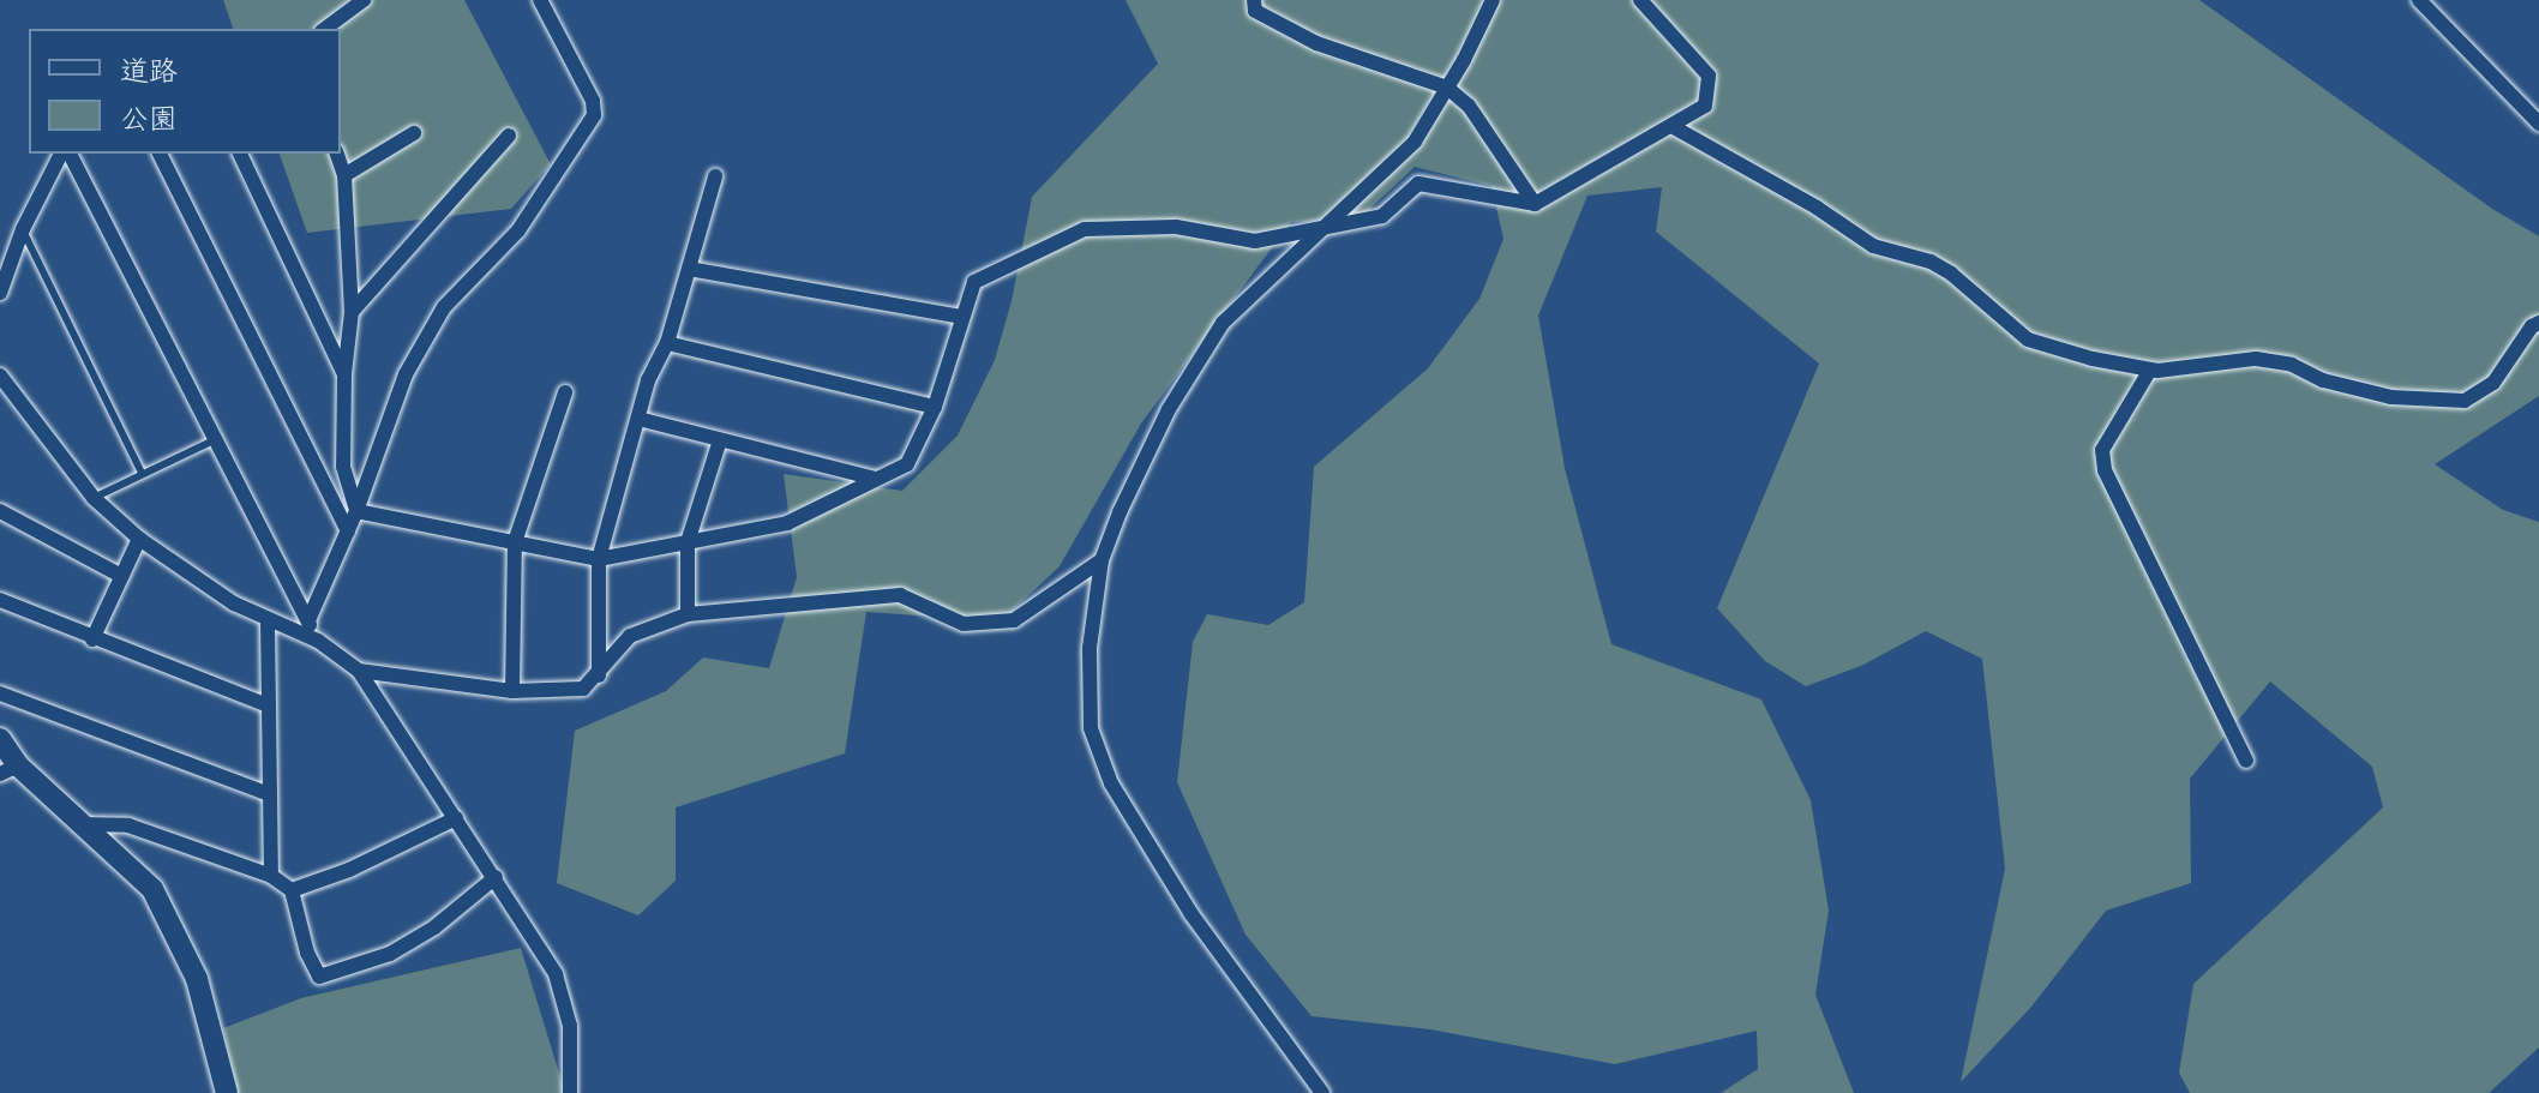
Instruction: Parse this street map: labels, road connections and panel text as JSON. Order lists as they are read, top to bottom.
{
  "legend": ["道路", "公園"]
}
